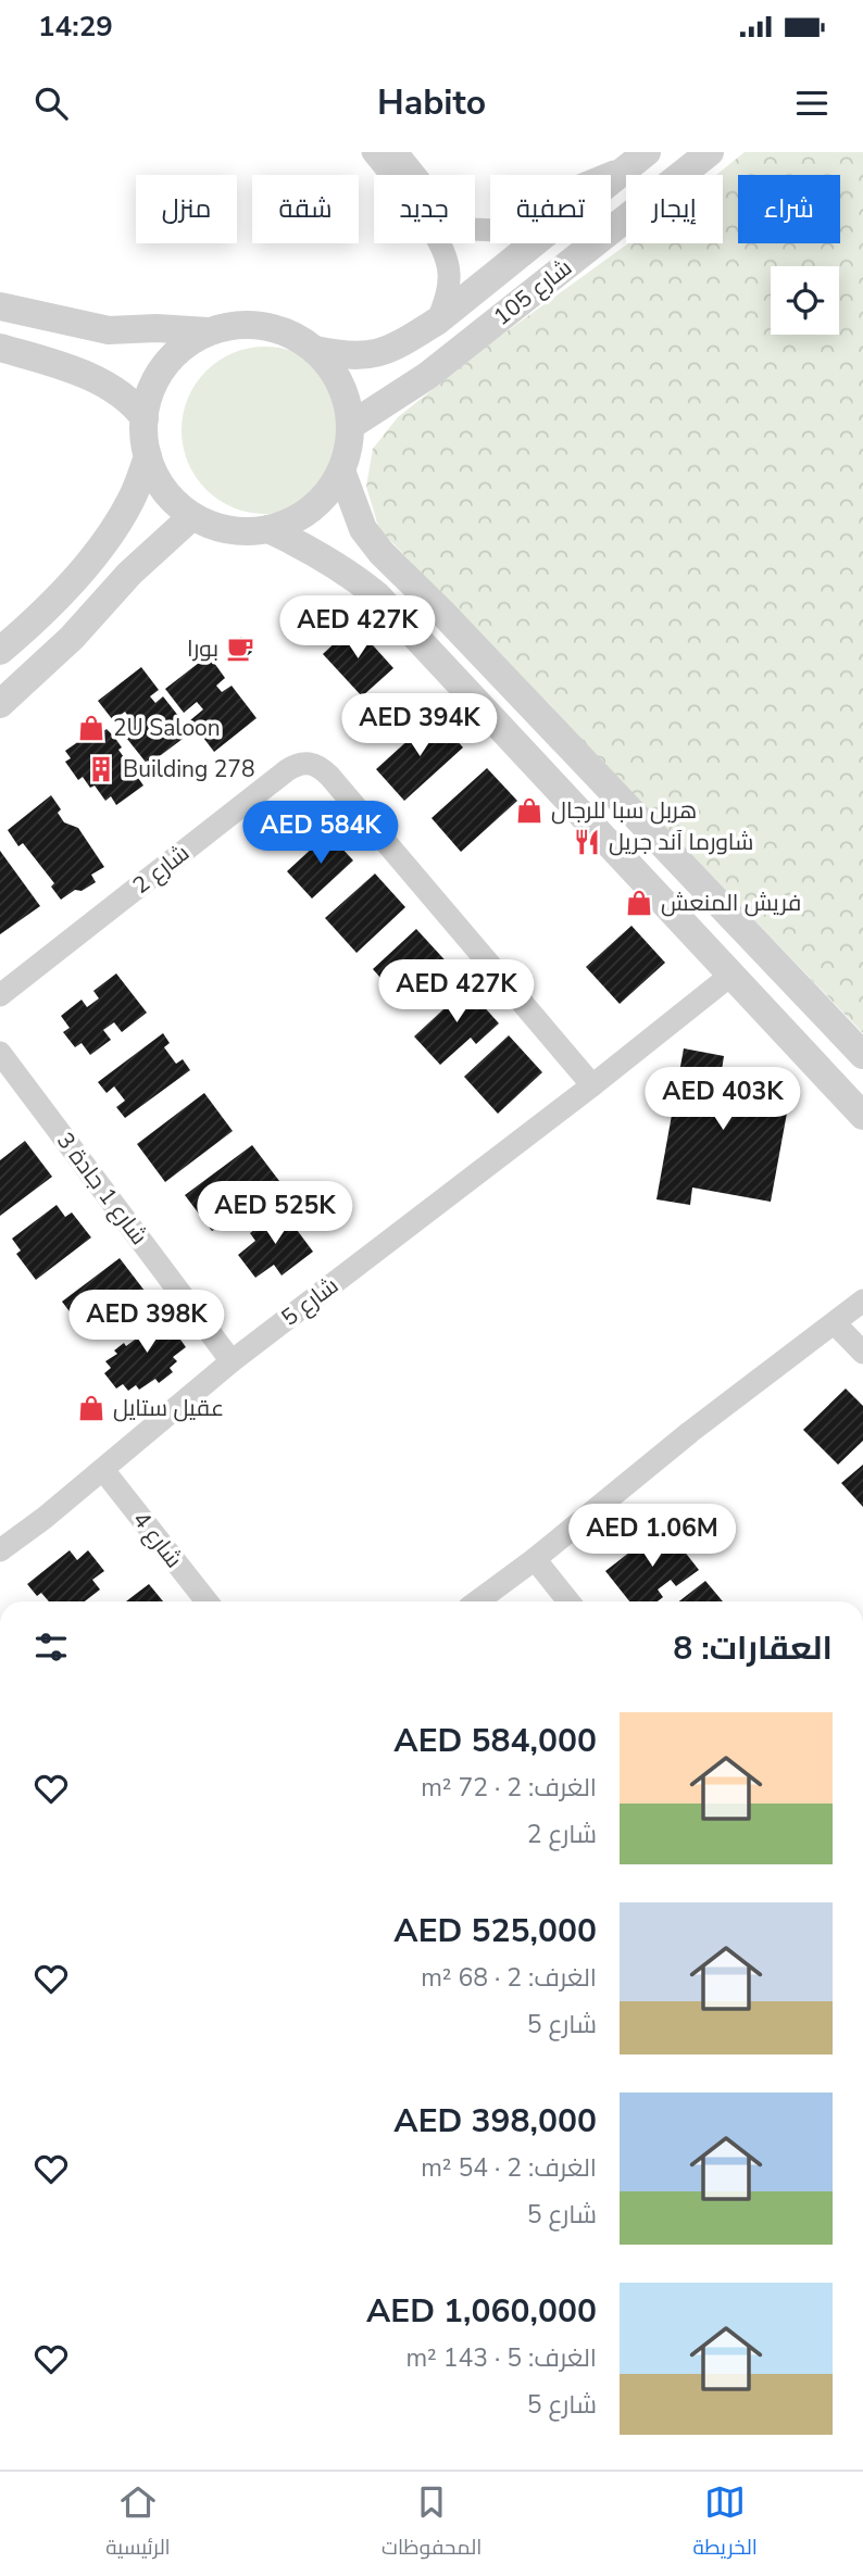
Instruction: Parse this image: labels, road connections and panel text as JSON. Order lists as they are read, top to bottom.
{
  "streets": {
    "street": [
      "شارع 105",
      "شارع 2",
      "شارع 1 جادة 3",
      "شارع 5",
      "شارع 4"
    ]
  },
  "crossings": [
    ["شارع 2", "شارع 5"],
    ["شارع 1 جادة 3", "شارع 5"],
    ["شارع 5", "شارع 4"]
  ],
  "places": {
    "cafe": ["بورا"],
    "shop": [
      "2U Saloon",
      "هربل سبا للرجال",
      "فريش المنعش",
      "عقيل ستايل"
    ],
    "building": ["Building 278"],
    "restaurant": ["شاورما آند جريل"]
  },
  "page": {
    "status": "14:29",
    "header": "Habito",
    "chip": [
      "شراء",
      "إيجار",
      "تصفية",
      "جديد",
      "شقة",
      "منزل"
    ],
    "price": [
      "AED 427K",
      "AED 394K",
      "AED 584K",
      "AED 427K",
      "AED 403K",
      "AED 525K",
      "AED 398K",
      "AED 1.06M"
    ],
    "heading": "العقارات: 8",
    "list": [
      {
        "name": "AED 584,000",
        "note": "الغرف: 2 · 72 m² · شارع 2"
      },
      {
        "name": "AED 525,000",
        "note": "الغرف: 2 · 68 m² · شارع 5"
      },
      {
        "name": "AED 398,000",
        "note": "الغرف: 2 · 54 m² · شارع 5"
      },
      {
        "name": "AED 1,060,000",
        "note": "الغرف: 5 · 143 m² · شارع 5"
      }
    ],
    "tabs": ["الخريطة", "المحفوظات", "الرئيسية"]
  }
}
